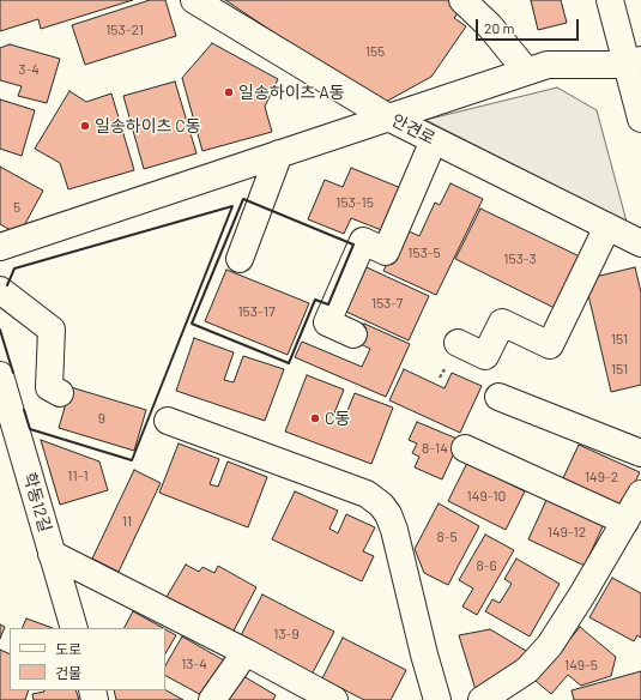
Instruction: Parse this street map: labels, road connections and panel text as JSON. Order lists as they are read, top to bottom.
{
  "streets": {
    "street": ["안견로", "학동12길"]
  },
  "places": ["일송하이츠 A동", "일송하이츠 C동", "C동"],
  "house_numbers": [
    "153-21",
    "155",
    "3-4",
    "153-15",
    "5",
    "153-5",
    "153-3",
    "153-7",
    "153-17",
    "151",
    "151",
    "9",
    "8-14",
    "11-1",
    "149-2",
    "149-10",
    "11",
    "149-12",
    "8-5",
    "8-6",
    "13-9",
    "13-4",
    "149-5"
  ],
  "legend": ["도로", "건물"],
  "scale_bar": "20 m"
}
